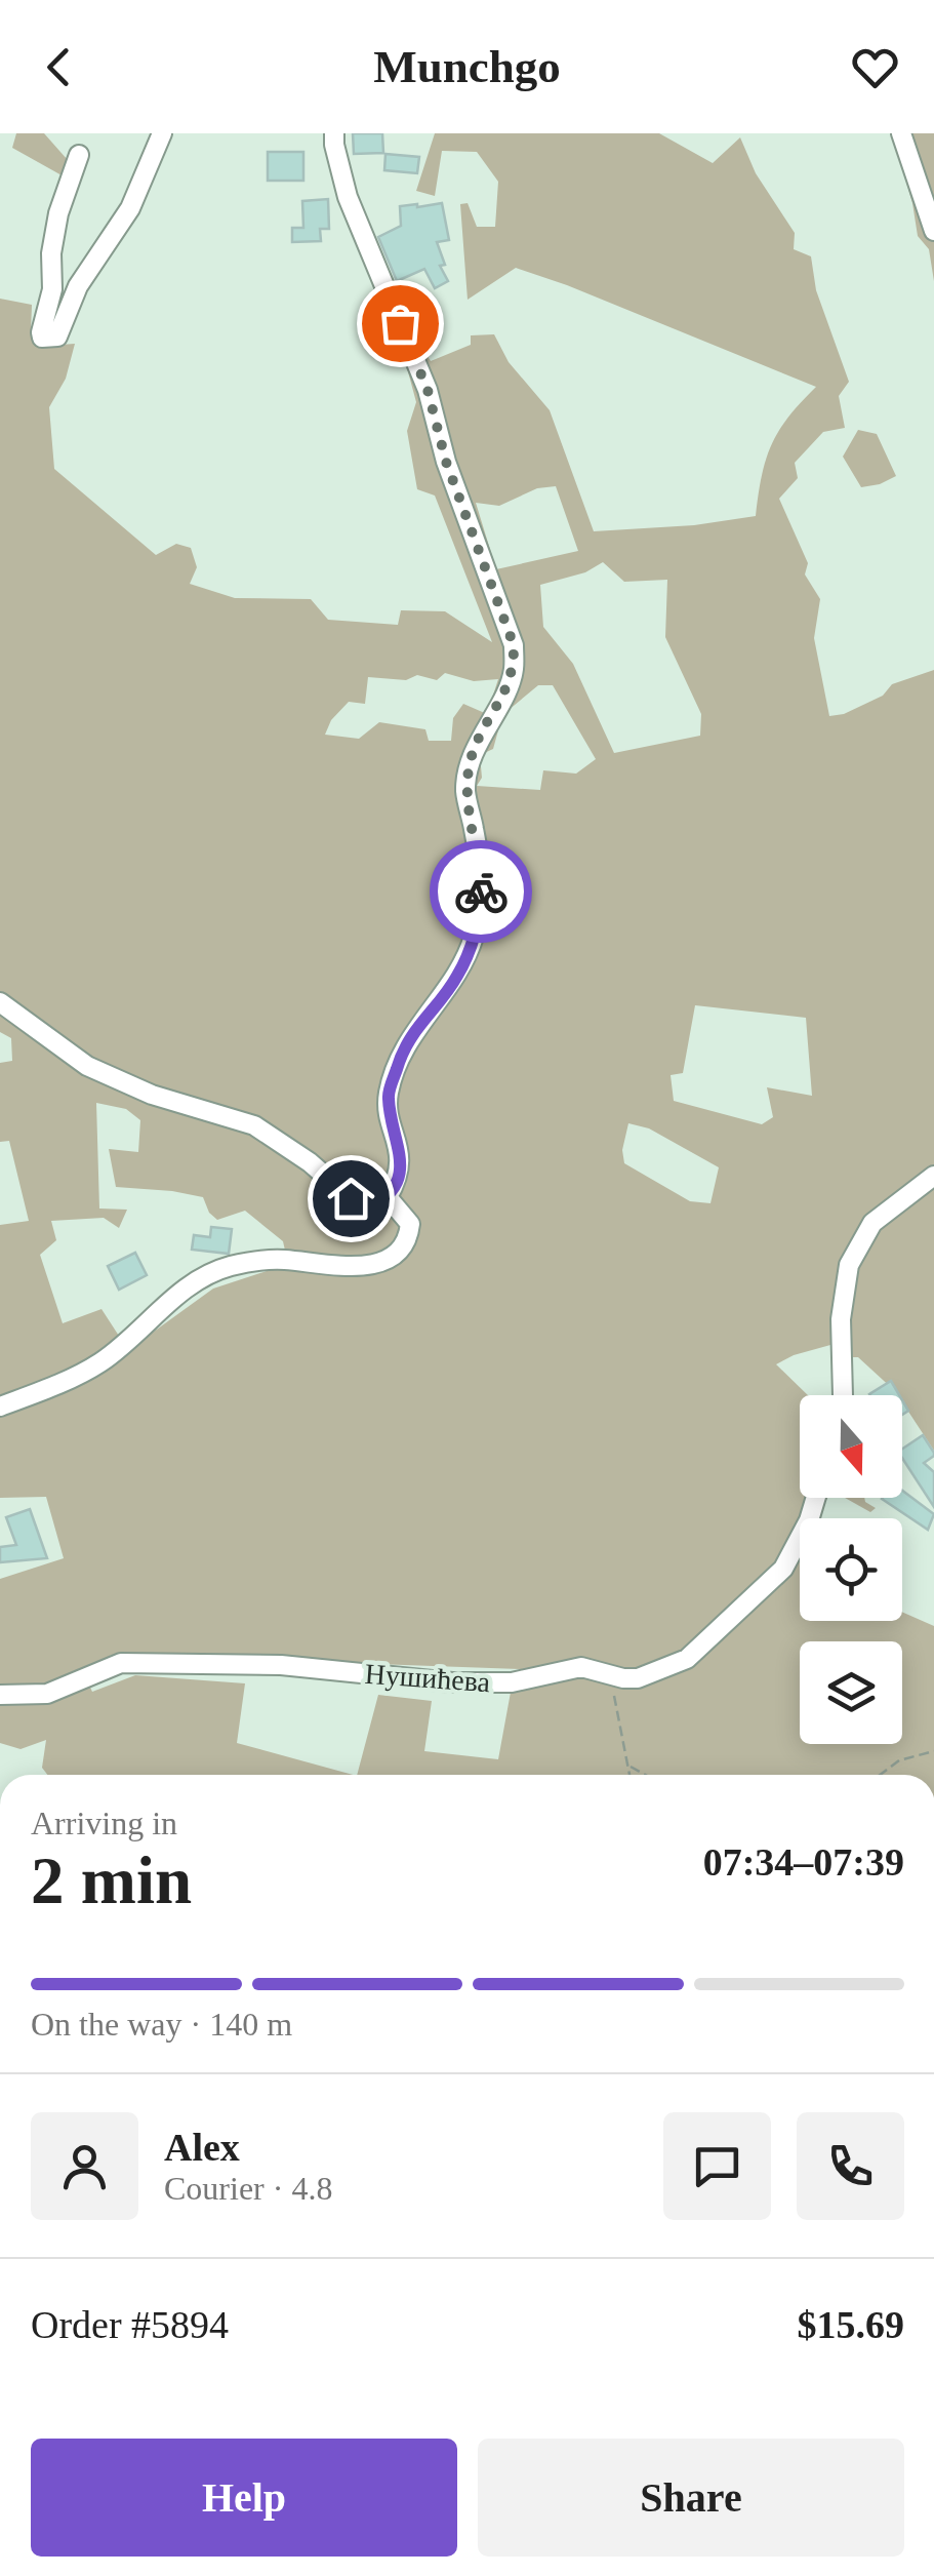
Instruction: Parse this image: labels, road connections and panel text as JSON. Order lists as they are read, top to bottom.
{
  "streets": {
    "street": ["Нушићева"]
  },
  "north": "bottom",
  "page": {
    "header": "Munchgo",
    "heading": ["2 min", "Arriving in", "07:34–07:39"],
    "panel": [
      "Alex",
      "Courier · 4.8",
      "Order #5894",
      "$15.69"
    ],
    "bar": "On the way · 140 m",
    "buttons": ["Help", "Share"]
  }
}
